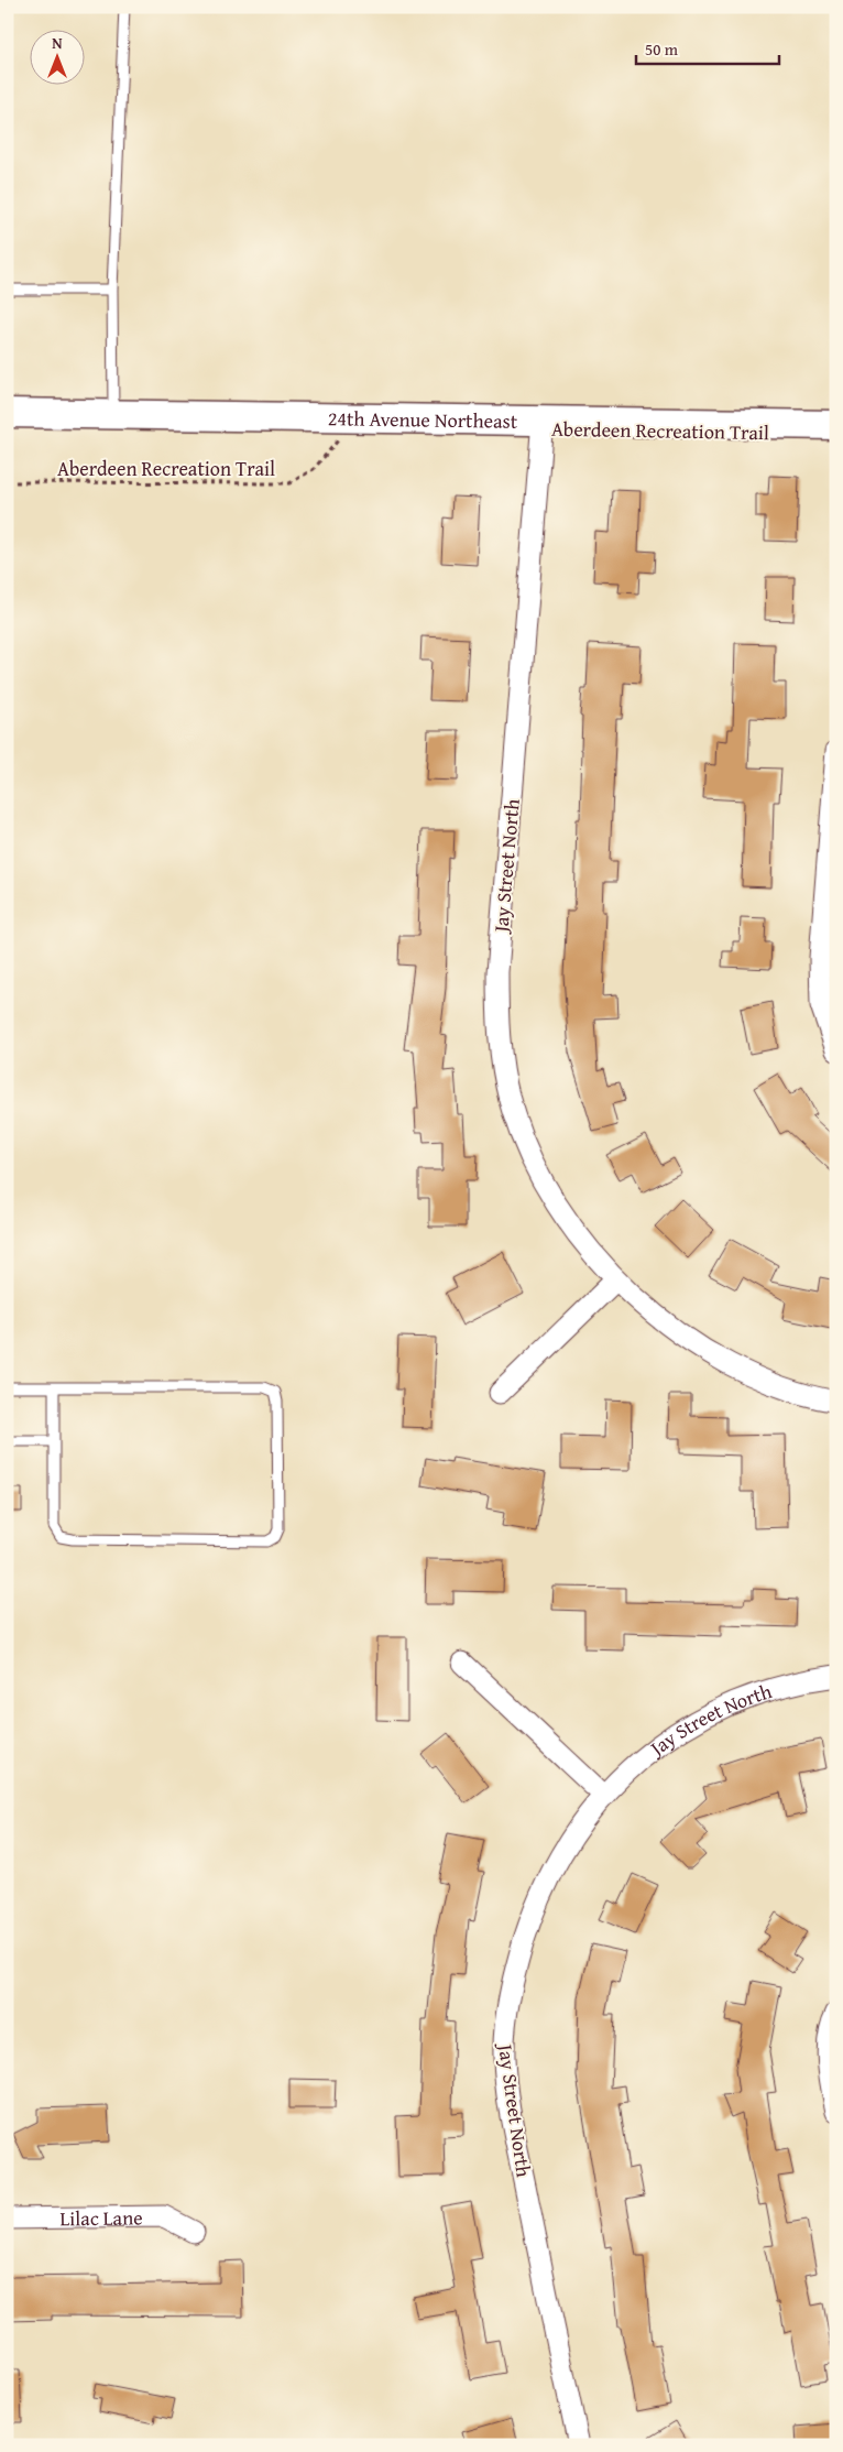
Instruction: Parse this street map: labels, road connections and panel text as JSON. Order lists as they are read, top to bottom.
{
  "streets": {
    "main road": ["24th Avenue Northeast"],
    "street": ["Jay Street North", "Lilac Lane"],
    "path": ["Aberdeen Recreation Trail"]
  },
  "crossings": [
    ["24th Avenue Northeast", "Jay Street North"]
  ],
  "scale_bar": "50 m",
  "north": "top"
}
